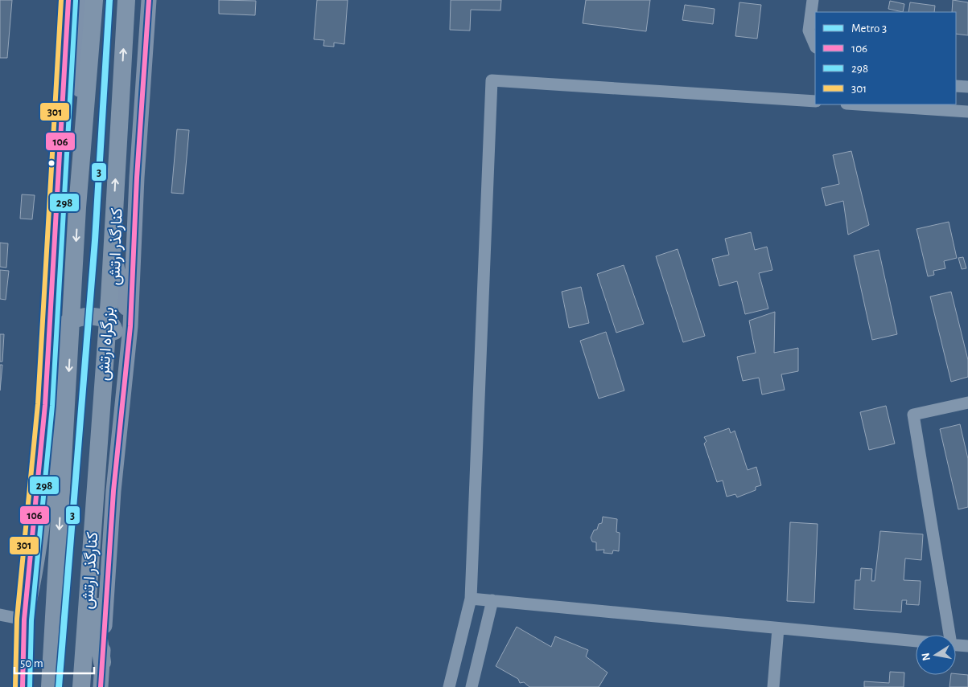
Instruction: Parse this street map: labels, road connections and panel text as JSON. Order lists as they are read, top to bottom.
{
  "streets": {
    "highway": ["بزرگراه ارتش"],
    "main road": ["کنارگذر ارتش"]
  },
  "lines": [
    "metro line 3",
    "transit line 106",
    "transit line 301",
    "transit line 298"
  ],
  "legend": [
    "Metro 3",
    "106",
    "298",
    "301"
  ],
  "scale_bar": "50 m",
  "north": "left"
}
